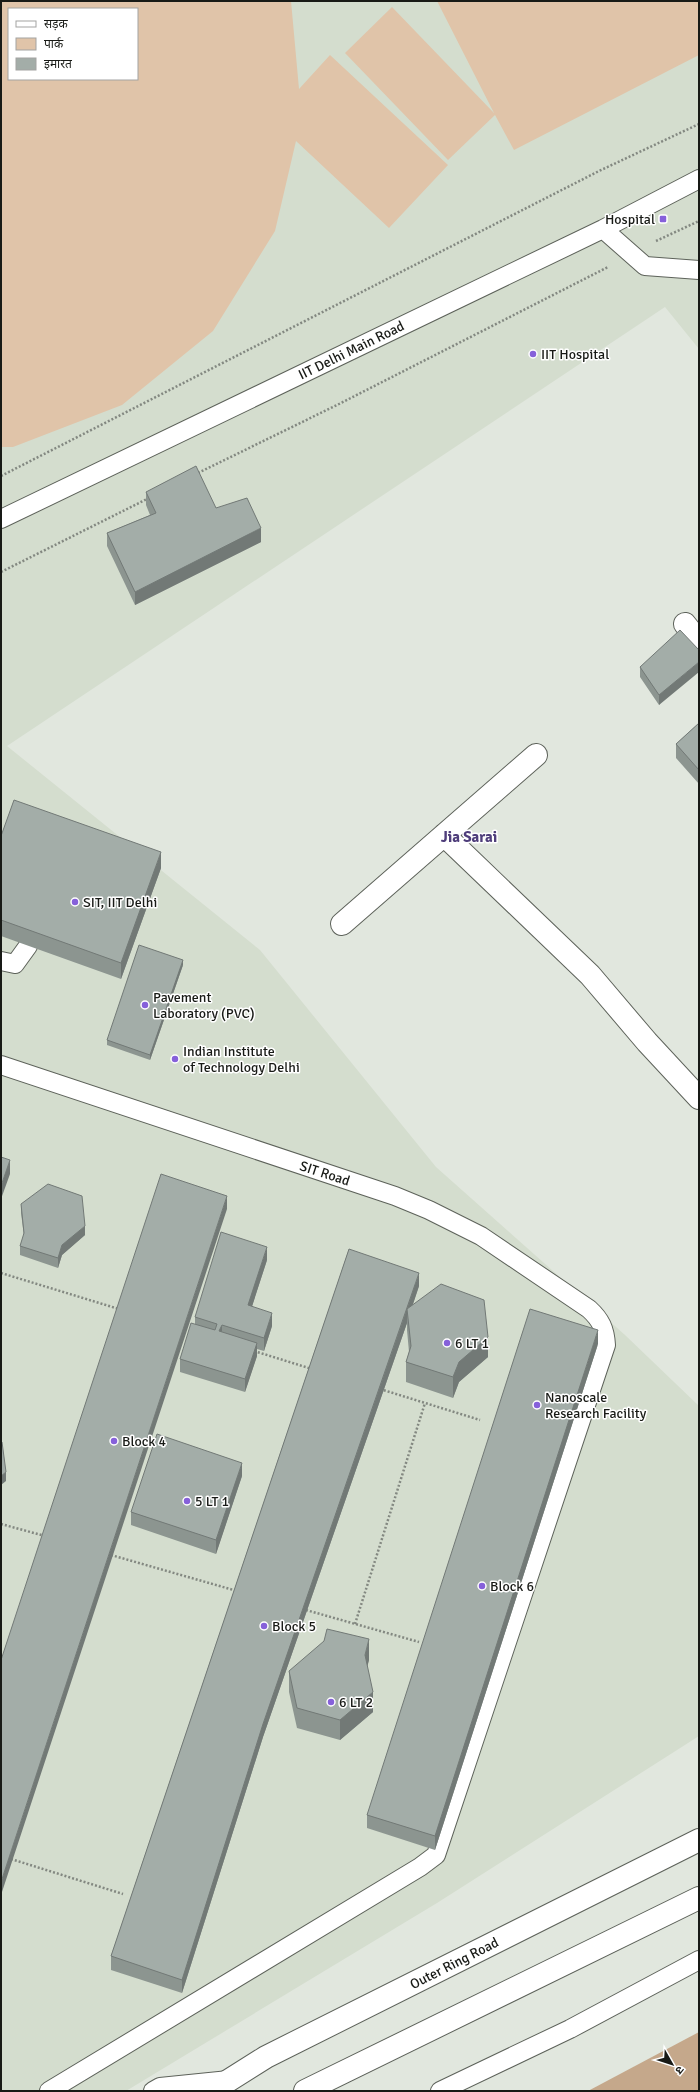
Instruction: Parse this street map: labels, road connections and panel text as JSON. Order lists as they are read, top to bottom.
{
  "streets": {
    "main road": ["Outer Ring Road"],
    "lane": ["IIT Delhi Main Road", "SIT Road"]
  },
  "districts": ["Jia Sarai"],
  "places": {
    "transit": ["Hospital"],
    "other": [
      "IIT Hospital",
      "SIT, IIT Delhi",
      "Pavement Laboratory (PVC)",
      "Indian Institute of Technology Delhi",
      "6 LT 1",
      "Nanoscale Research Facility",
      "Block 4",
      "5 LT 1",
      "Block 6",
      "Block 5",
      "6 LT 2"
    ]
  },
  "legend": ["सड़क", "पार्क", "इमारत"],
  "north": "bottom right"
}
